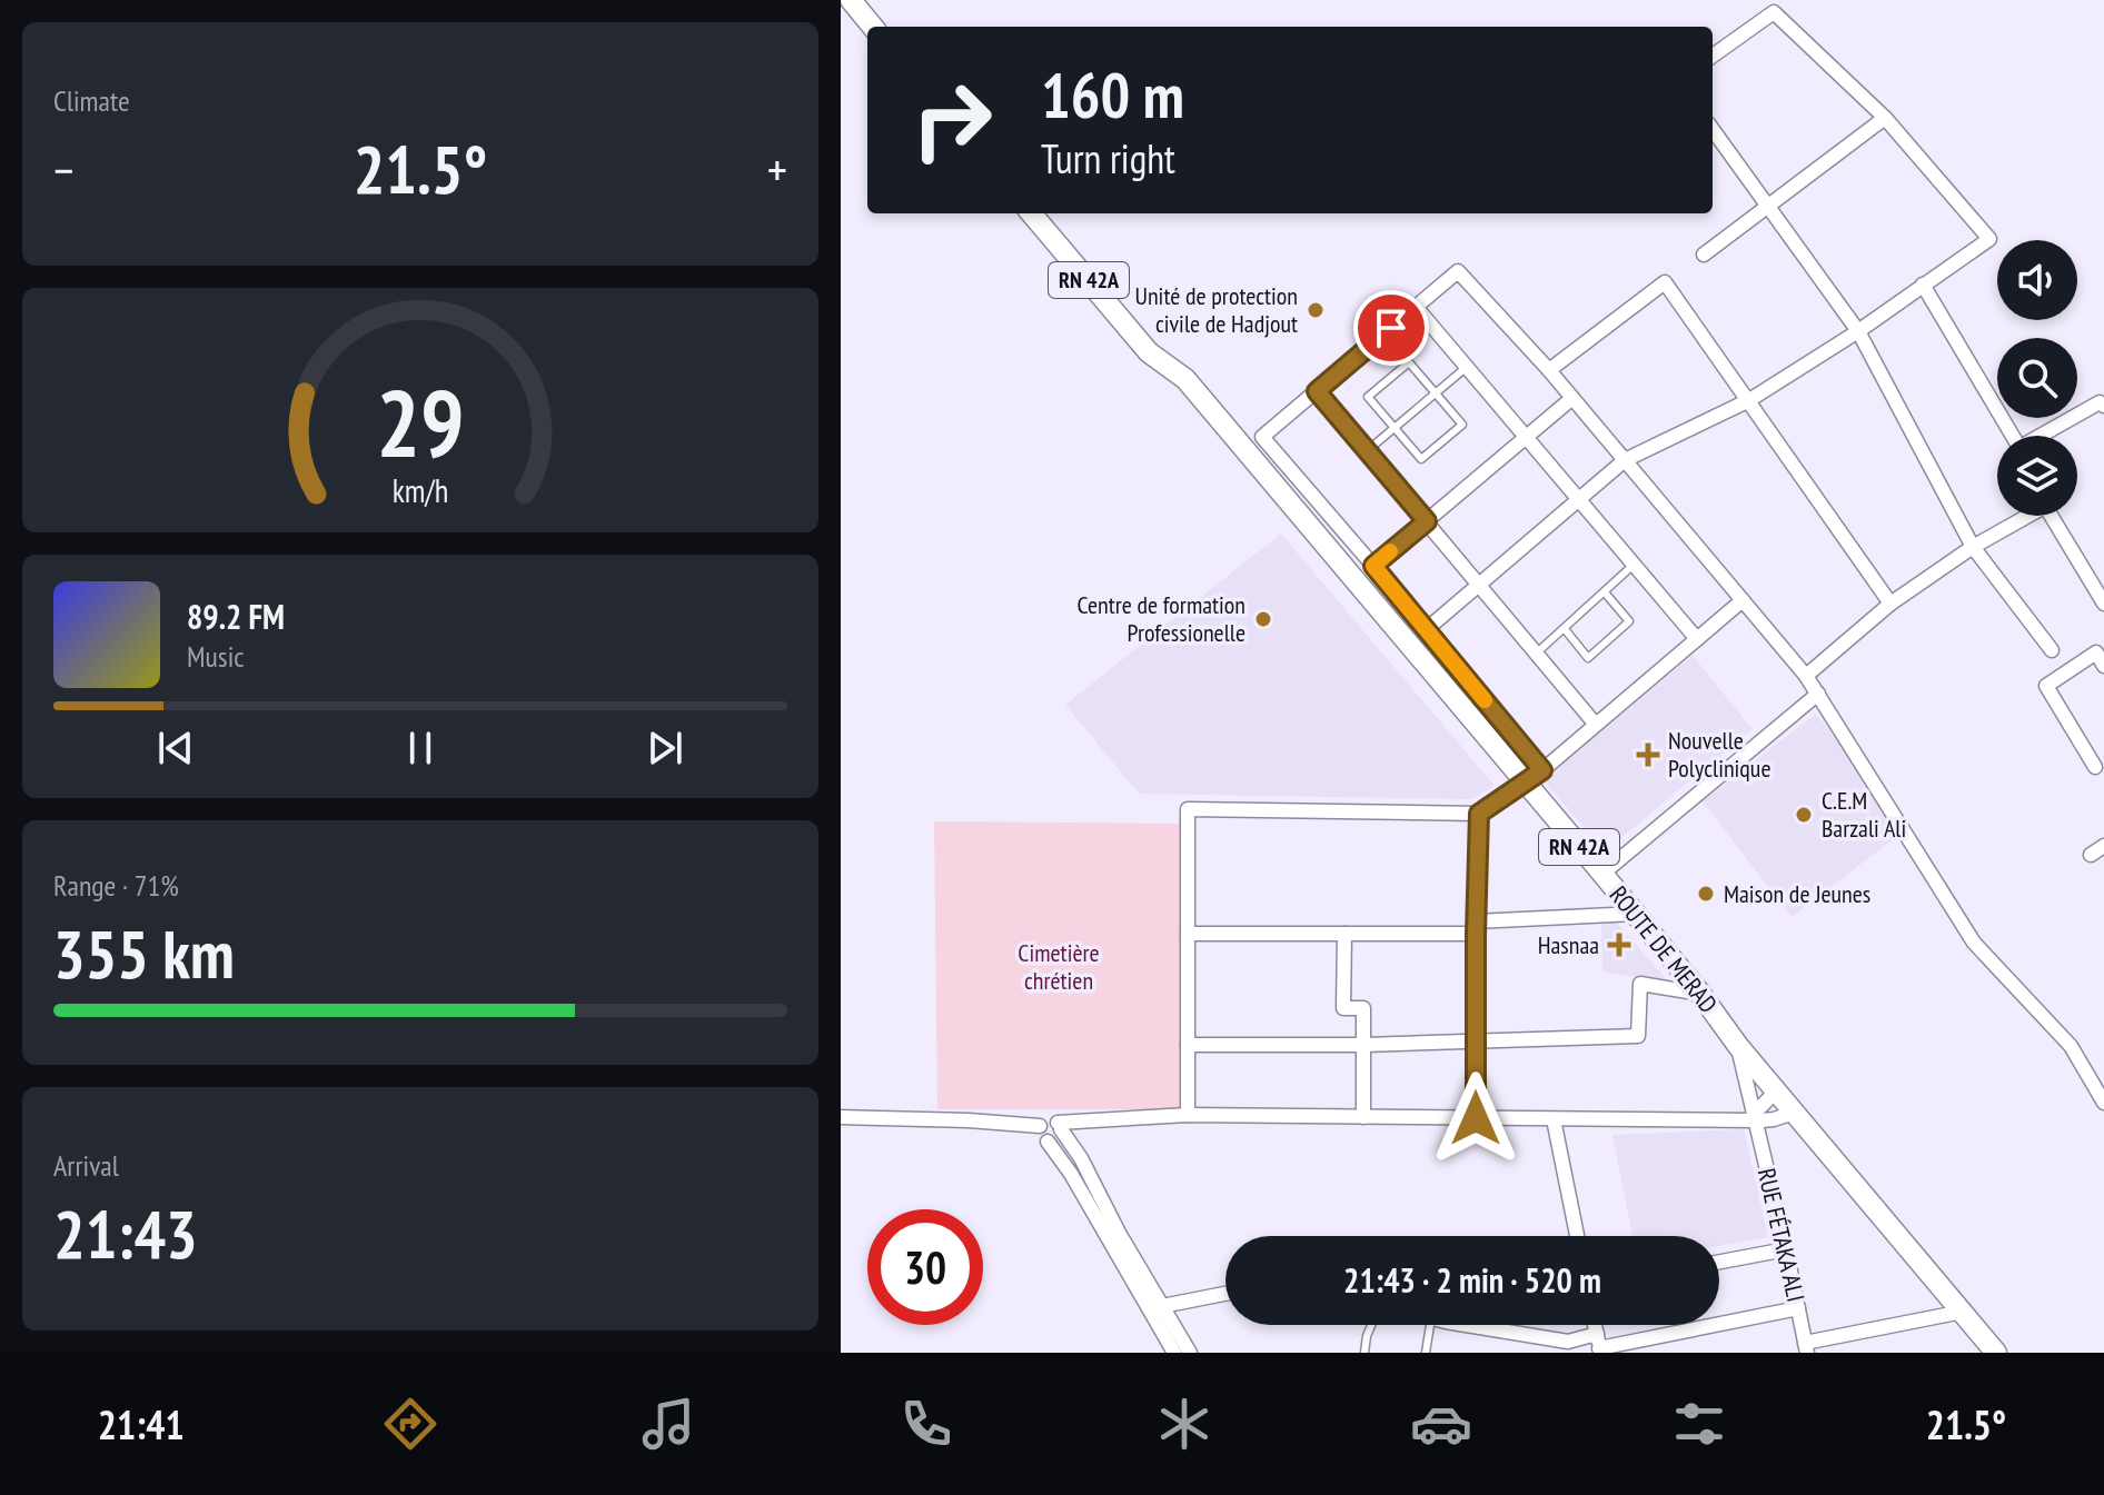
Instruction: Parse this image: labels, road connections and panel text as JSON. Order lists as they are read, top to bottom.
{
  "streets": {
    "main road": ["RN 42A", "ROUTE DE MERAD"],
    "street": ["RUE FÉTAKA ALI"]
  },
  "crossings": [
    ["ROUTE DE MERAD", "RUE FÉTAKA ALI"]
  ],
  "parks": ["Cimetière chrétien"],
  "places": {
    "other": [
      "Unité de protection civile de Hadjout",
      "Centre de formation Professionelle",
      "C.E.M Barzali Ali",
      "Maison de Jeunes"
    ],
    "health": ["Nouvelle Polyclinique", "Hasnaa"]
  },
  "page": {
    "tile": [
      "Climate",
      ["Range · 71%", "355 km"],
      ["Arrival", "21:43"]
    ],
    "turn": ["160 m", "Turn right"],
    "heat": ["−", "21.5°", "+"],
    "song": ["89.2 FM", "Music"],
    "limit": "30",
    "trip": "21:43 · 2 min · 520 m",
    "tabs": ["21:41", "21.5°"],
    "gauge": ["29", "km/h"]
  }
}
